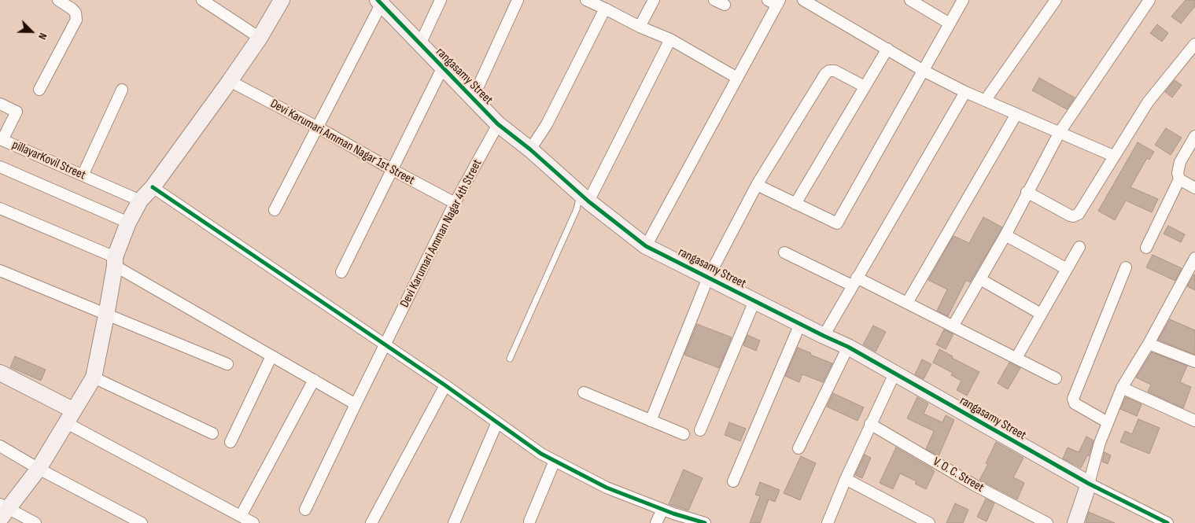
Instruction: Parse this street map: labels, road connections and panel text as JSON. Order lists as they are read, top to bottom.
{
  "streets": {
    "street": [
      "rangasamy Street",
      "Devi Karumari Amman Nagar 1st Street",
      "pillayarKovil Street",
      "Devi Karumari Amman Nagar 4th Street",
      "V. O. C. Street"
    ]
  },
  "crossings": [
    ["rangasamy Street", "Devi Karumari Amman Nagar 4th Street"],
    ["Devi Karumari Amman Nagar 1st Street", "Devi Karumari Amman Nagar 4th Street"]
  ],
  "north": "bottom right"
}
